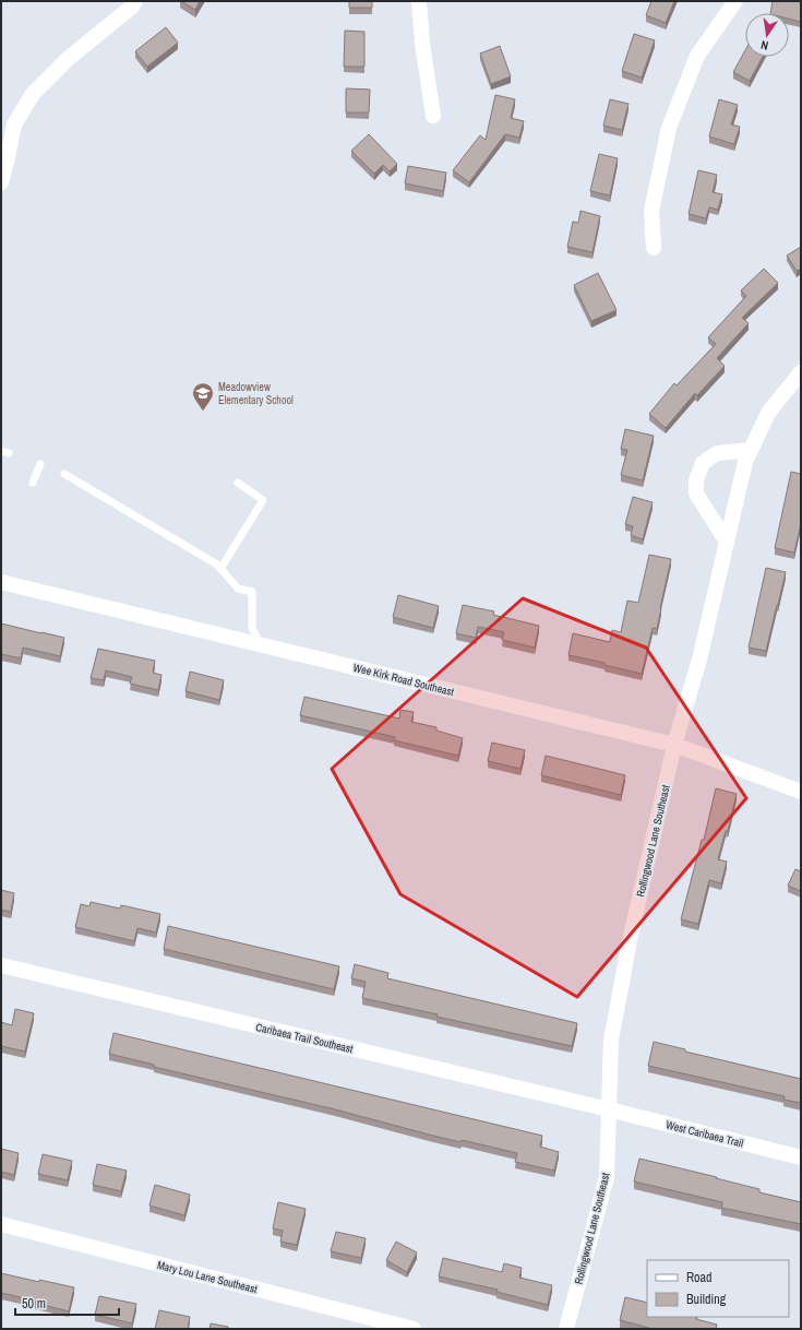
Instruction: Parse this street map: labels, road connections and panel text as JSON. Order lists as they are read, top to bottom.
{
  "streets": {
    "street": [
      "Wee Kirk Road Southeast",
      "Rollingwood Lane Southeast",
      "Caribaea Trail Southeast",
      "West Caribaea Trail",
      "Mary Lou Lane Southeast"
    ]
  },
  "crossings": [
    ["Wee Kirk Road Southeast", "Rollingwood Lane Southeast"],
    ["Rollingwood Lane Southeast", "Caribaea Trail Southeast"],
    ["Rollingwood Lane Southeast", "West Caribaea Trail"],
    ["Caribaea Trail Southeast", "West Caribaea Trail"]
  ],
  "places": {
    "school or university": ["Meadowview Elementary School"]
  },
  "legend": ["Road", "Building"],
  "scale_bar": "50 m",
  "north": "bottom"
}
